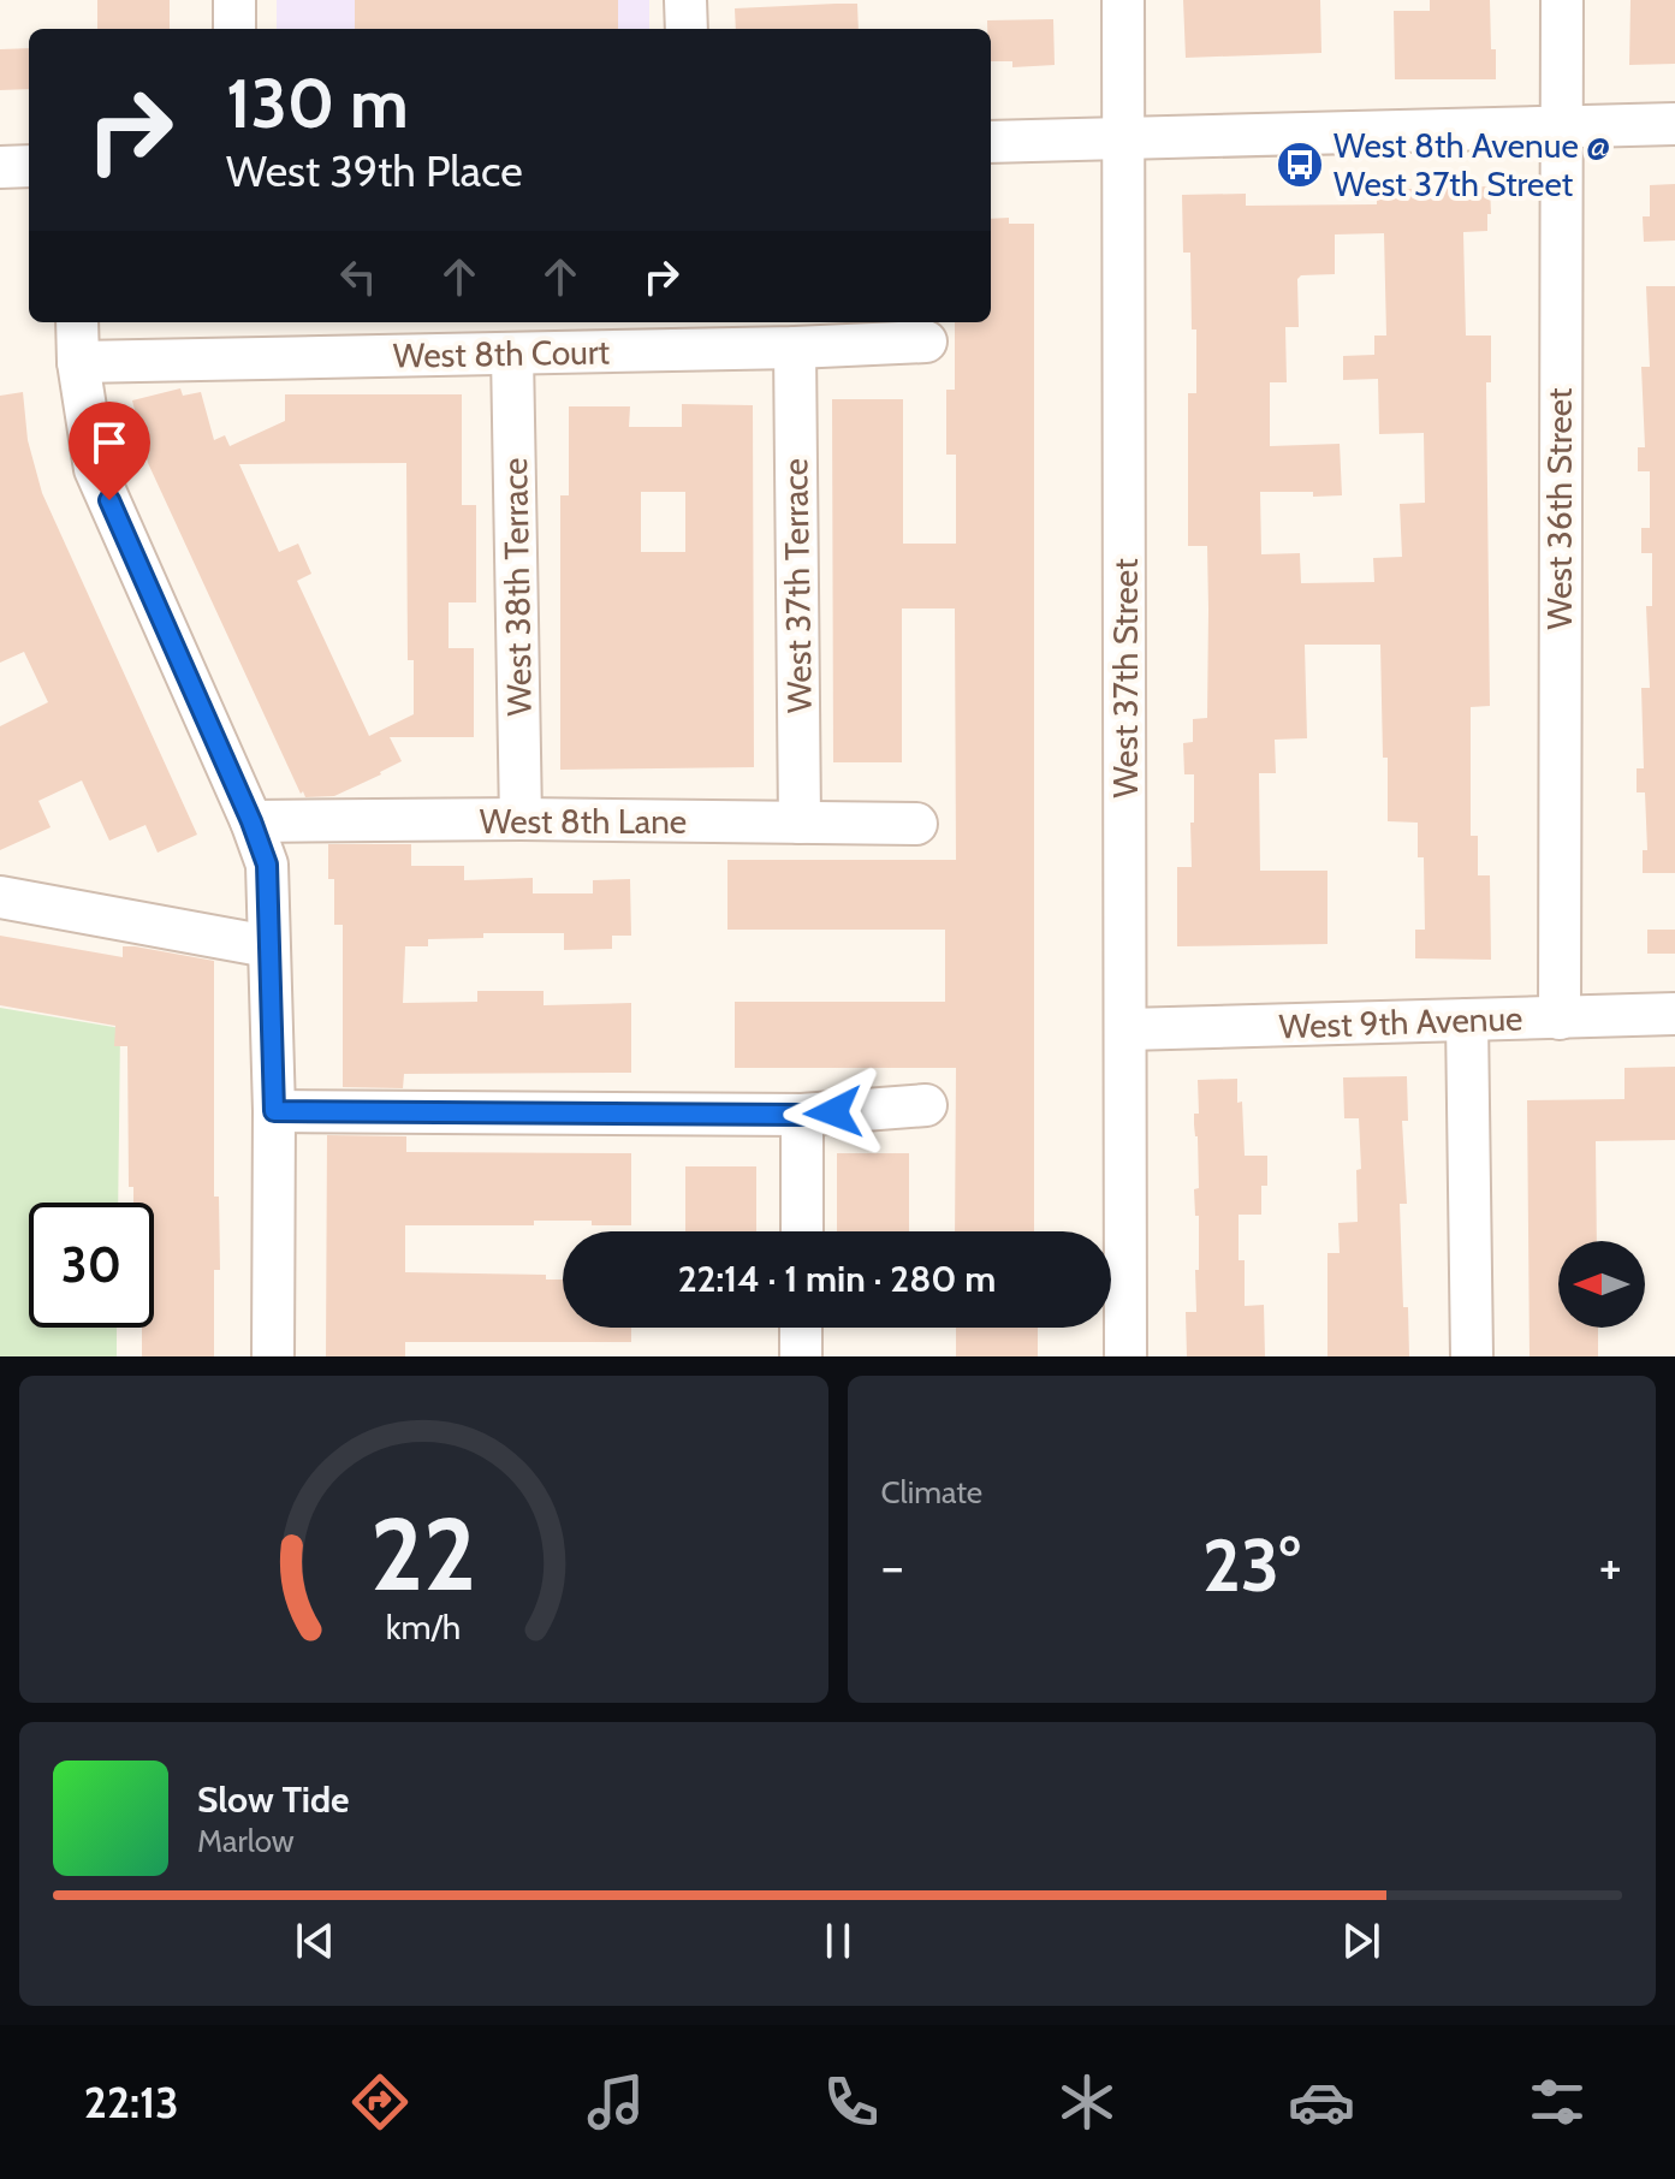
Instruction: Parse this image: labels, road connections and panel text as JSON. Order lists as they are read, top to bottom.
{
  "streets": {
    "street": [
      "West 8th Court",
      "West 36th Street",
      "West 37th Terrace",
      "West 38th Terrace",
      "West 37th Street",
      "West 8th Lane",
      "West 9th Avenue"
    ]
  },
  "crossings": [
    ["West 8th Court", "West 37th Terrace"],
    ["West 8th Court", "West 38th Terrace"],
    ["West 36th Street", "West 9th Avenue"],
    ["West 37th Terrace", "West 8th Lane"],
    ["West 38th Terrace", "West 8th Lane"],
    ["West 37th Street", "West 9th Avenue"]
  ],
  "places": {
    "bus stop": ["West 8th Avenue @ West 37th Street"]
  },
  "north": "left",
  "page": {
    "turn": ["130 m", "West 39th Place"],
    "limit": "30",
    "trip": "22:14 · 1 min · 280 m",
    "tile": "Climate",
    "heat": ["−", "23°", "+"],
    "song": ["Slow Tide", "Marlow"],
    "tabs": "22:13",
    "gauge": ["22", "km/h"]
  }
}
